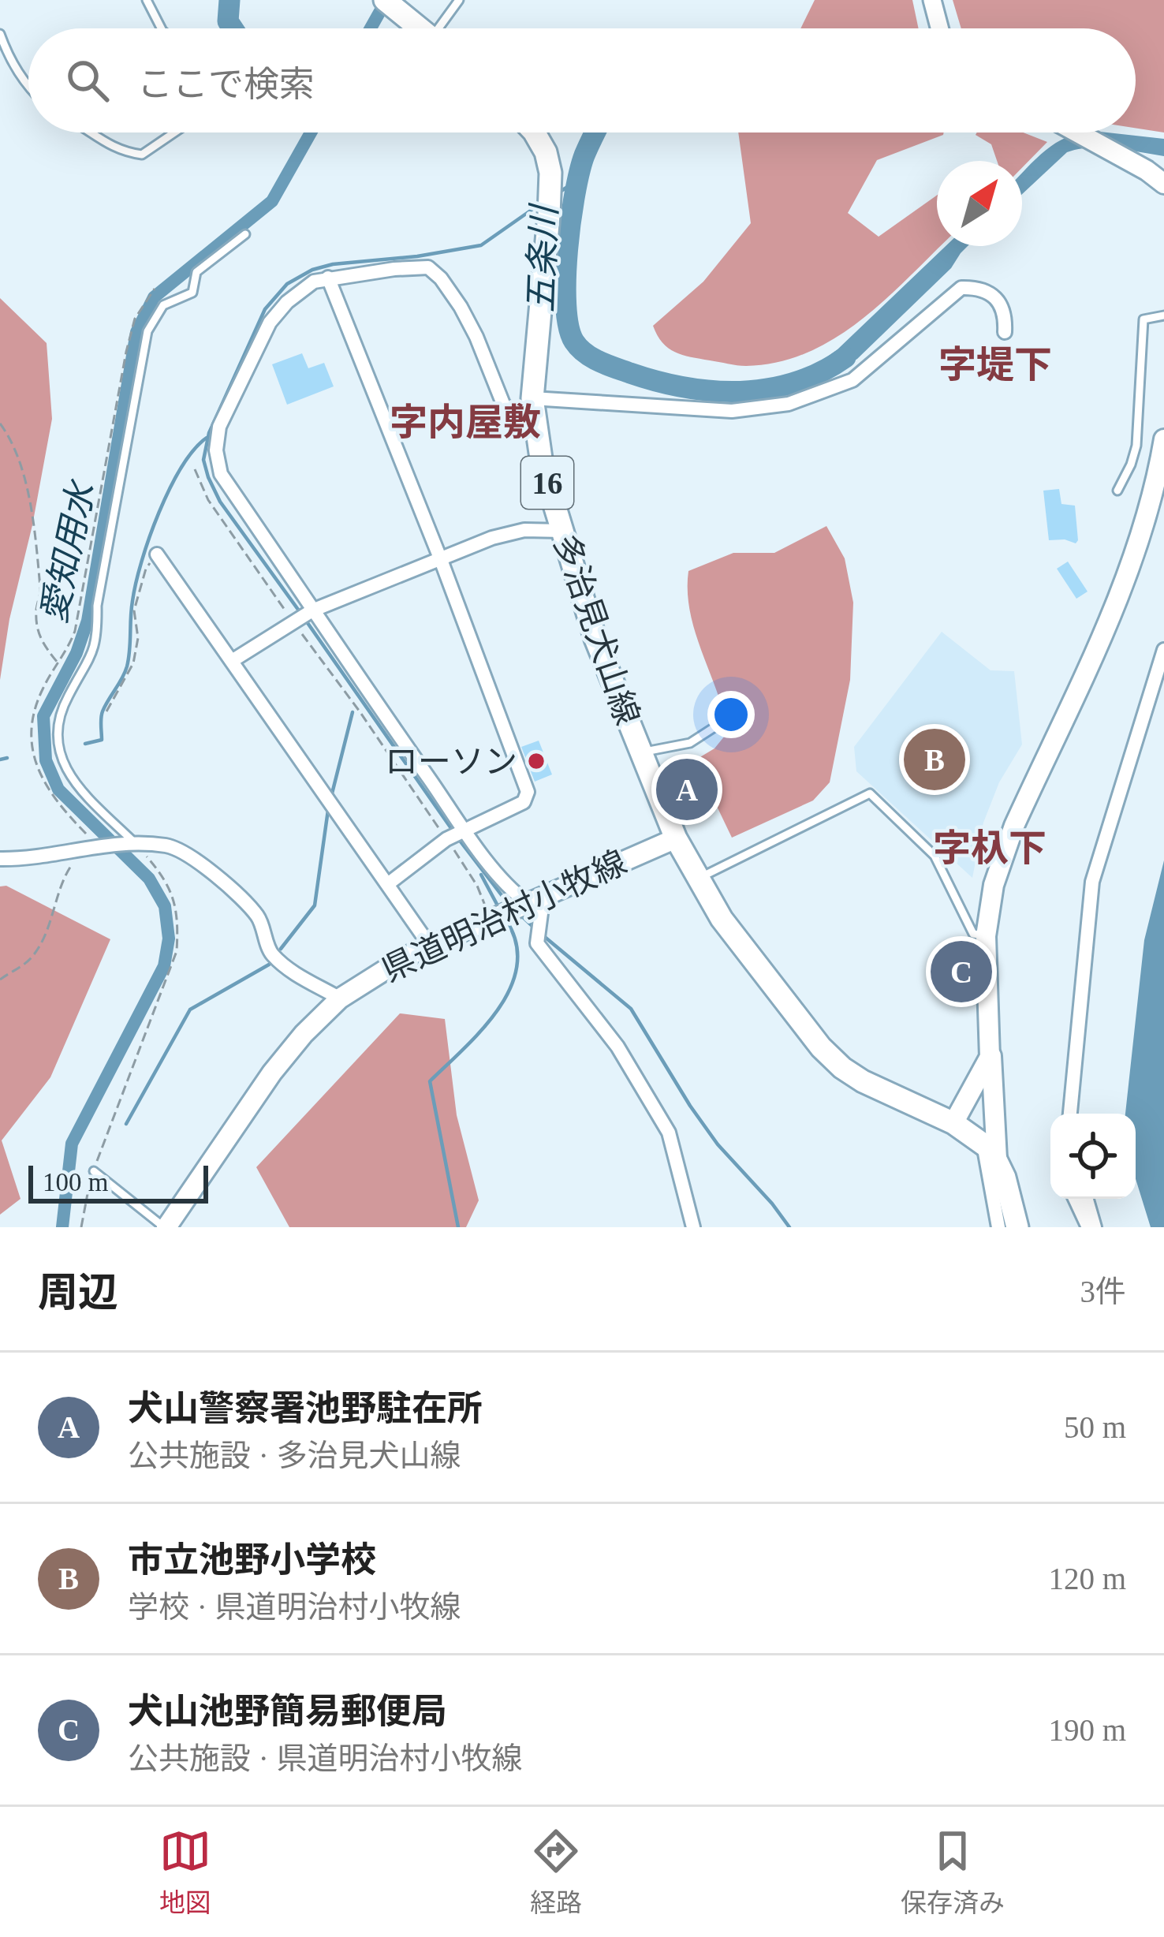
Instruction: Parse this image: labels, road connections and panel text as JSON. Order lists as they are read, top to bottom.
{
  "streets": {
    "main road": ["16", "多治見犬山線", "県道明治村小牧線"]
  },
  "crossings": [
    ["多治見犬山線", "県道明治村小牧線"]
  ],
  "districts": ["字堤下", "字内屋敷", "字杁下"],
  "water": ["五条川", "愛知用水"],
  "places": ["ローソン"],
  "scale_bar": "100 m",
  "north": "top right",
  "page": {
    "search": "ここで検索",
    "pins": ["B", "A", "C"],
    "scale": "100 m",
    "heading": ["周辺", "3件"],
    "list": [
      {
        "mark": "A",
        "name": "犬山警察署池野駐在所",
        "note": "公共施設 · 多治見犬山線",
        "value": "50 m"
      },
      {
        "mark": "B",
        "name": "市立池野小学校",
        "note": "学校 · 県道明治村小牧線",
        "value": "120 m"
      },
      {
        "mark": "C",
        "name": "犬山池野簡易郵便局",
        "note": "公共施設 · 県道明治村小牧線",
        "value": "190 m"
      }
    ],
    "nav": ["地図", "経路", "保存済み"]
  }
}
